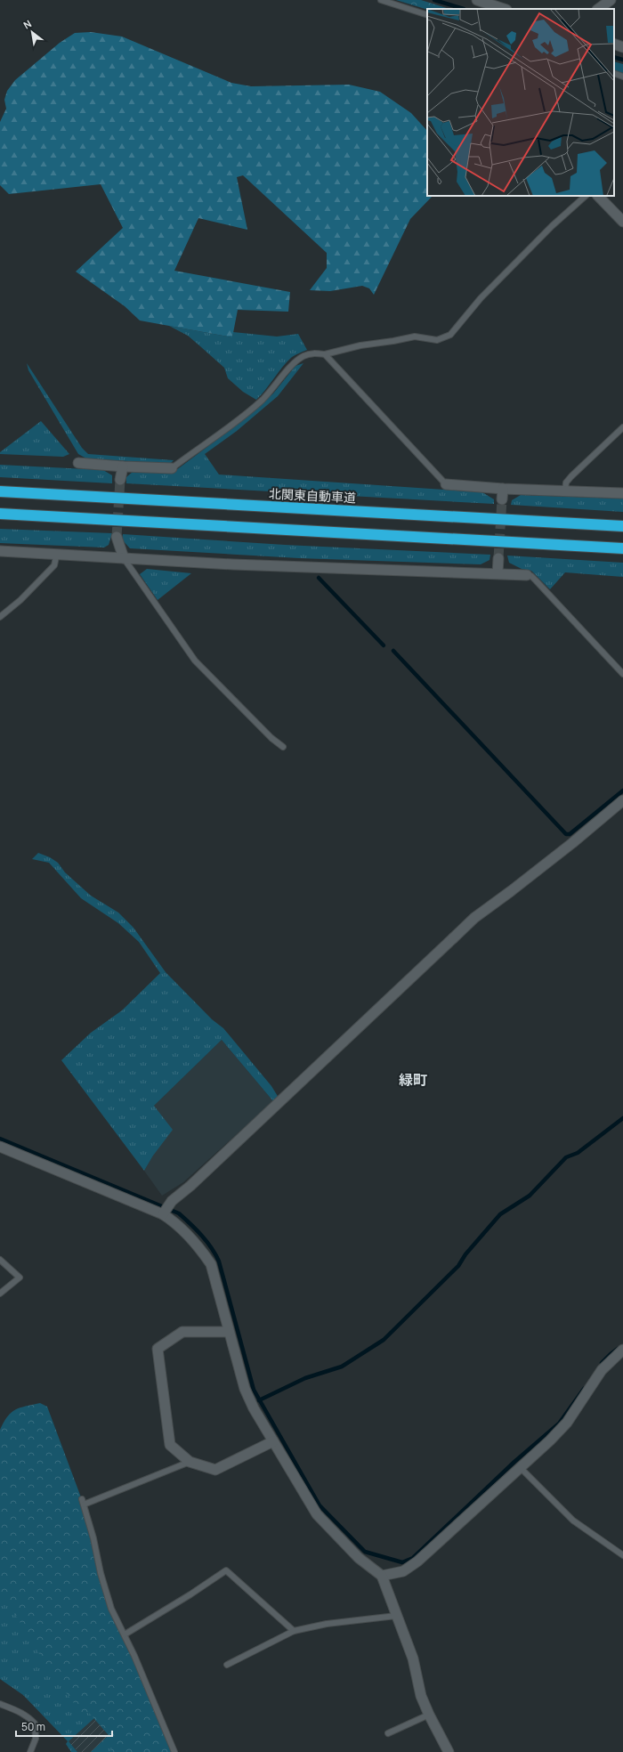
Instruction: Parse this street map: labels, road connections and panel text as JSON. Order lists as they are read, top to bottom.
{
  "streets": {
    "highway": ["北関東自動車道"]
  },
  "districts": ["緑町"],
  "scale_bar": "50 m",
  "north": "top left"
}
